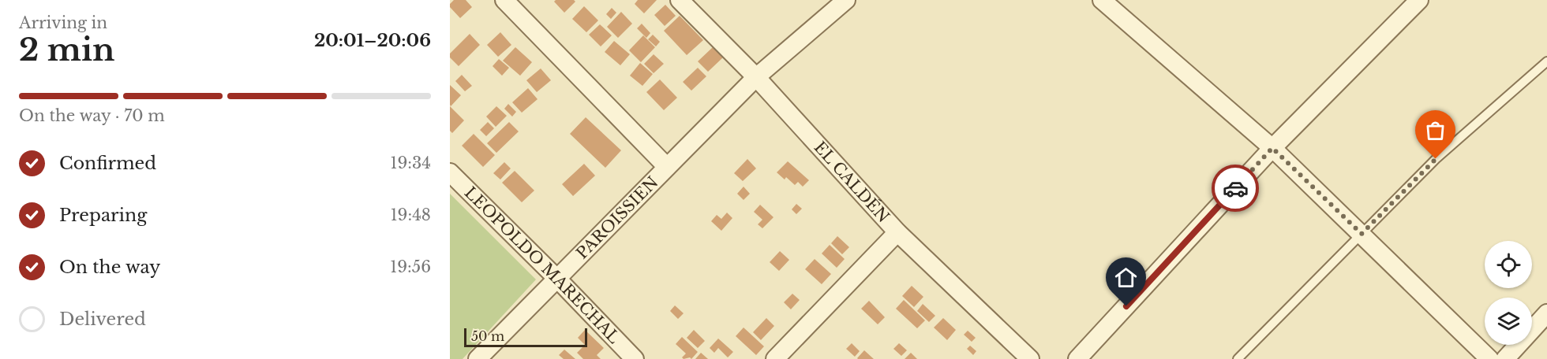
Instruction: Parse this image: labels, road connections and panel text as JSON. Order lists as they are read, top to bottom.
{
  "streets": {
    "street": ["EL CALDÉN", "PAROISSIEN", "LEOPOLDO MARECHAL"]
  },
  "crossings": [
    ["EL CALDÉN", "PAROISSIEN"],
    ["PAROISSIEN", "LEOPOLDO MARECHAL"]
  ],
  "scale_bar": "50 m",
  "page": {
    "heading": ["2 min", "Arriving in", "20:01–20:06"],
    "bar": "On the way · 70 m",
    "list": [
      ["Confirmed", "19:34"],
      ["Preparing", "19:48"],
      ["On the way", "19:56"],
      "Delivered"
    ],
    "scale": "50 m"
  }
}
